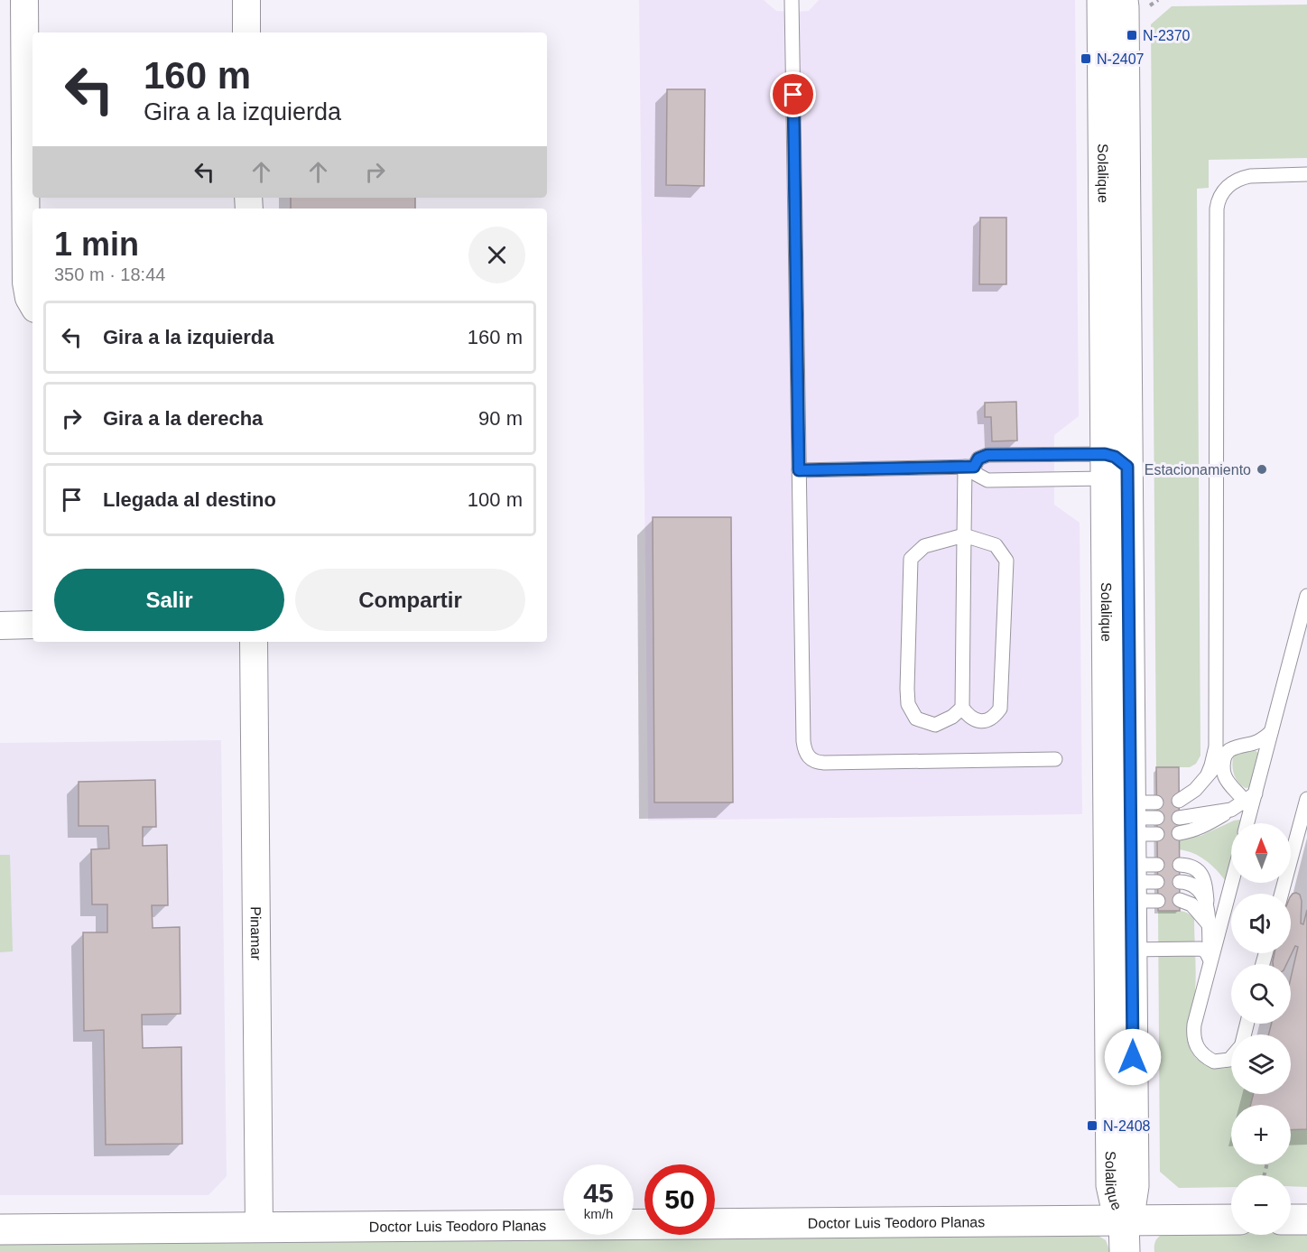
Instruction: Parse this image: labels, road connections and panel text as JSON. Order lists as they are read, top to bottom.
{
  "streets": {
    "main road": ["Solalique", "Doctor Luis Teodoro Planas"],
    "street": ["Pinamar"]
  },
  "crossings": [
    ["Solalique", "Doctor Luis Teodoro Planas"],
    ["Pinamar", "Doctor Luis Teodoro Planas"]
  ],
  "places": {
    "transit": ["N-2370", "N-2407", "N-2408"],
    "other": ["Estacionamiento"]
  },
  "north": "top",
  "page": {
    "turn": ["160 m", "Gira a la izquierda"],
    "heading": ["1 min", "350 m · 18:44"],
    "list": [
      {
        "name": "Gira a la izquierda",
        "value": "160 m"
      },
      {
        "name": "Gira a la derecha",
        "value": "90 m"
      },
      {
        "name": "Llegada al destino",
        "value": "100 m"
      }
    ],
    "buttons": ["Salir", "Compartir"],
    "map_buttons": ["+", "−"],
    "speed": "45 km/h",
    "limit": "50"
  }
}
